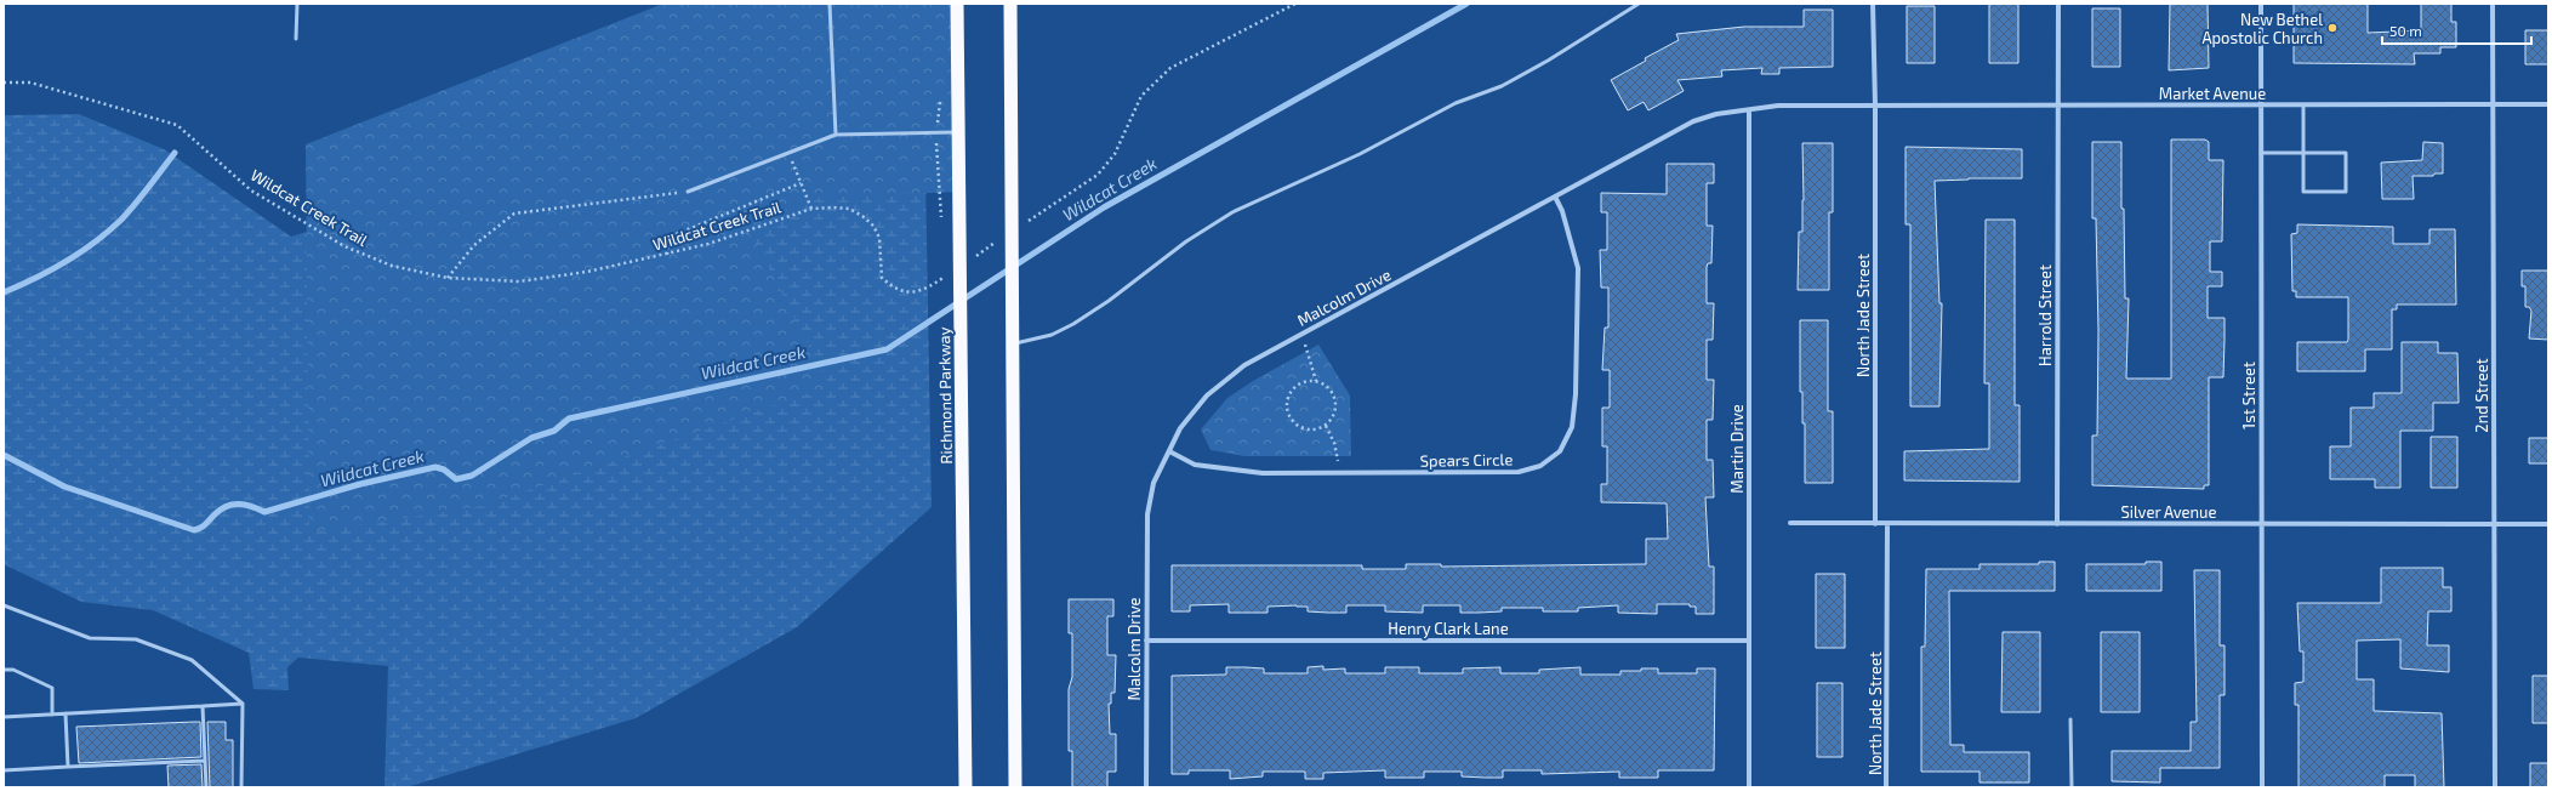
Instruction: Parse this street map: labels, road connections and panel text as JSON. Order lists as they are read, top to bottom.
{
  "streets": {
    "highway": ["Richmond Parkway"],
    "street": [
      "Market Avenue",
      "Malcolm Drive",
      "North Jade Street",
      "Harrold Street",
      "1st Street",
      "2nd Street",
      "Martin Drive",
      "Spears Circle",
      "Silver Avenue",
      "Henry Clark Lane"
    ],
    "path": ["Wildcat Creek Trail"]
  },
  "crossings": [
    ["Market Avenue", "Malcolm Drive"],
    ["Market Avenue", "North Jade Street"],
    ["Market Avenue", "Harrold Street"],
    ["Market Avenue", "1st Street"],
    ["Market Avenue", "2nd Street"],
    ["Malcolm Drive", "North Jade Street"],
    ["Malcolm Drive", "Martin Drive"],
    ["Malcolm Drive", "Spears Circle"],
    ["Malcolm Drive", "Henry Clark Lane"],
    ["North Jade Street", "Silver Avenue"],
    ["Harrold Street", "Silver Avenue"],
    ["1st Street", "Silver Avenue"],
    ["2nd Street", "Silver Avenue"],
    ["Martin Drive", "Henry Clark Lane"]
  ],
  "water": ["Wildcat Creek"],
  "places": ["New Bethel Apostolic Church"],
  "scale_bar": "50 m"
}
